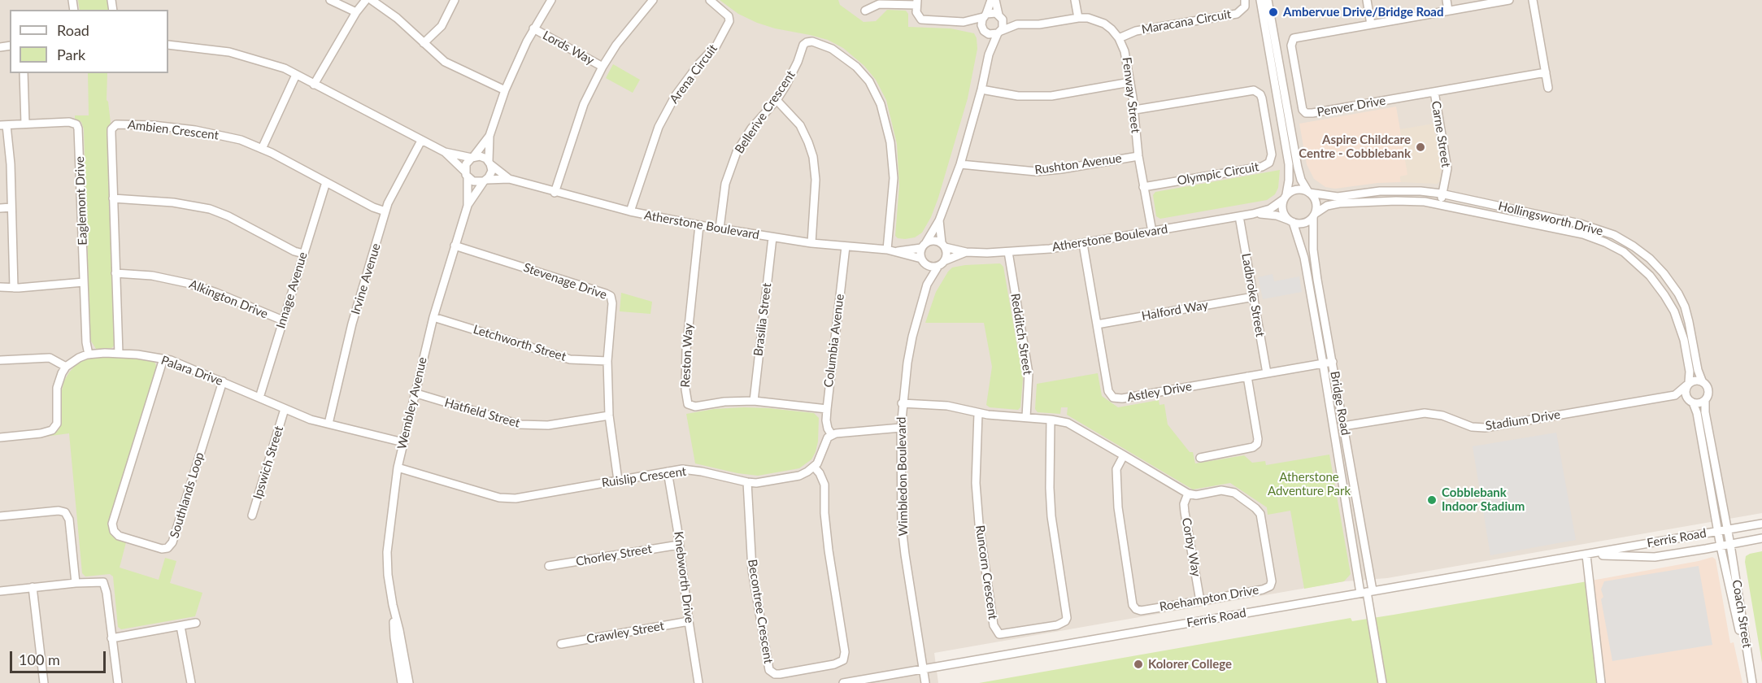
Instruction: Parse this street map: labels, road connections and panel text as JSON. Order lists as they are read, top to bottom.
{
  "streets": {
    "street": [
      "Maracana Circuit",
      "Lords Way",
      "Arena Circuit",
      "Fenway Street",
      "Penver Drive",
      "Bellerive Crescent",
      "Ambien Crescent",
      "Carne Street",
      "Rushton Avenue",
      "Olympic Circuit",
      "Eaglemont Drive",
      "Hollingsworth Drive",
      "Atherstone Boulevard",
      "Irvine Avenue",
      "Stevenage Drive",
      "Innage Avenue",
      "Ladbroke Street",
      "Alkington Drive",
      "Halford Way",
      "Brasilia Street",
      "Redditch Street",
      "Columbia Avenue",
      "Letchworth Street",
      "Reston Way",
      "Palara Drive",
      "Astley Drive",
      "Wembley Avenue",
      "Bridge Road",
      "Hatfield Street",
      "Stadium Drive",
      "Ipswich Street",
      "Wimbledon Boulevard",
      "Ruislip Crescent",
      "Southlands Loop",
      "Ferris Road",
      "Corby Way",
      "Chorley Street",
      "Runcorn Crescent",
      "Knebworth Drive",
      "Roehampton Drive",
      "Becontree Crescent",
      "Coach Street",
      "Crawley Street"
    ]
  },
  "crossings": [
    ["Maracana Circuit", "Fenway Street"],
    ["Arena Circuit", "Atherstone Boulevard"],
    ["Fenway Street", "Rushton Avenue"],
    ["Fenway Street", "Olympic Circuit"],
    ["Fenway Street", "Atherstone Boulevard"],
    ["Penver Drive", "Carne Street"],
    ["Bellerive Crescent", "Atherstone Boulevard"],
    ["Ambien Crescent", "Irvine Avenue"],
    ["Ambien Crescent", "Innage Avenue"],
    ["Ambien Crescent", "Alkington Drive"],
    ["Ambien Crescent", "Palara Drive"],
    ["Carne Street", "Hollingsworth Drive"],
    ["Eaglemont Drive", "Palara Drive"],
    ["Hollingsworth Drive", "Atherstone Boulevard"],
    ["Hollingsworth Drive", "Bridge Road"],
    ["Atherstone Boulevard", "Ladbroke Street"],
    ["Atherstone Boulevard", "Brasilia Street"],
    ["Atherstone Boulevard", "Redditch Street"],
    ["Atherstone Boulevard", "Columbia Avenue"],
    ["Atherstone Boulevard", "Reston Way"],
    ["Atherstone Boulevard", "Astley Drive"],
    ["Atherstone Boulevard", "Wembley Avenue"],
    ["Atherstone Boulevard", "Bridge Road"],
    ["Atherstone Boulevard", "Wimbledon Boulevard"],
    ["Irvine Avenue", "Palara Drive"],
    ["Stevenage Drive", "Letchworth Street"],
    ["Stevenage Drive", "Wembley Avenue"],
    ["Stevenage Drive", "Hatfield Street"],
    ["Stevenage Drive", "Ruislip Crescent"],
    ["Innage Avenue", "Alkington Drive"],
    ["Innage Avenue", "Palara Drive"],
    ["Ladbroke Street", "Halford Way"],
    ["Ladbroke Street", "Astley Drive"],
    ["Halford Way", "Astley Drive"],
    ["Brasilia Street", "Reston Way"],
    ["Columbia Avenue", "Reston Way"],
    ["Letchworth Street", "Wembley Avenue"],
    ["Palara Drive", "Wembley Avenue"],
    ["Palara Drive", "Ipswich Street"],
    ["Palara Drive", "Southlands Loop"],
    ["Astley Drive", "Bridge Road"],
    ["Wembley Avenue", "Hatfield Street"],
    ["Wembley Avenue", "Ruislip Crescent"],
    ["Bridge Road", "Stadium Drive"],
    ["Bridge Road", "Ferris Road"],
    ["Wimbledon Boulevard", "Ferris Road"],
    ["Ruislip Crescent", "Knebworth Drive"],
    ["Ruislip Crescent", "Becontree Crescent"],
    ["Ferris Road", "Coach Street"],
    ["Corby Way", "Roehampton Drive"],
    ["Chorley Street", "Knebworth Drive"],
    ["Knebworth Drive", "Crawley Street"]
  ],
  "parks": ["Atherstone Adventure Park"],
  "places": [
    "Ambervue Drive/Bridge Road",
    "Aspire Childcare Centre - Cobblebank",
    "Cobblebank Indoor Stadium",
    "Kolorer College"
  ],
  "legend": ["Road", "Park"],
  "scale_bar": "100 m"
}
